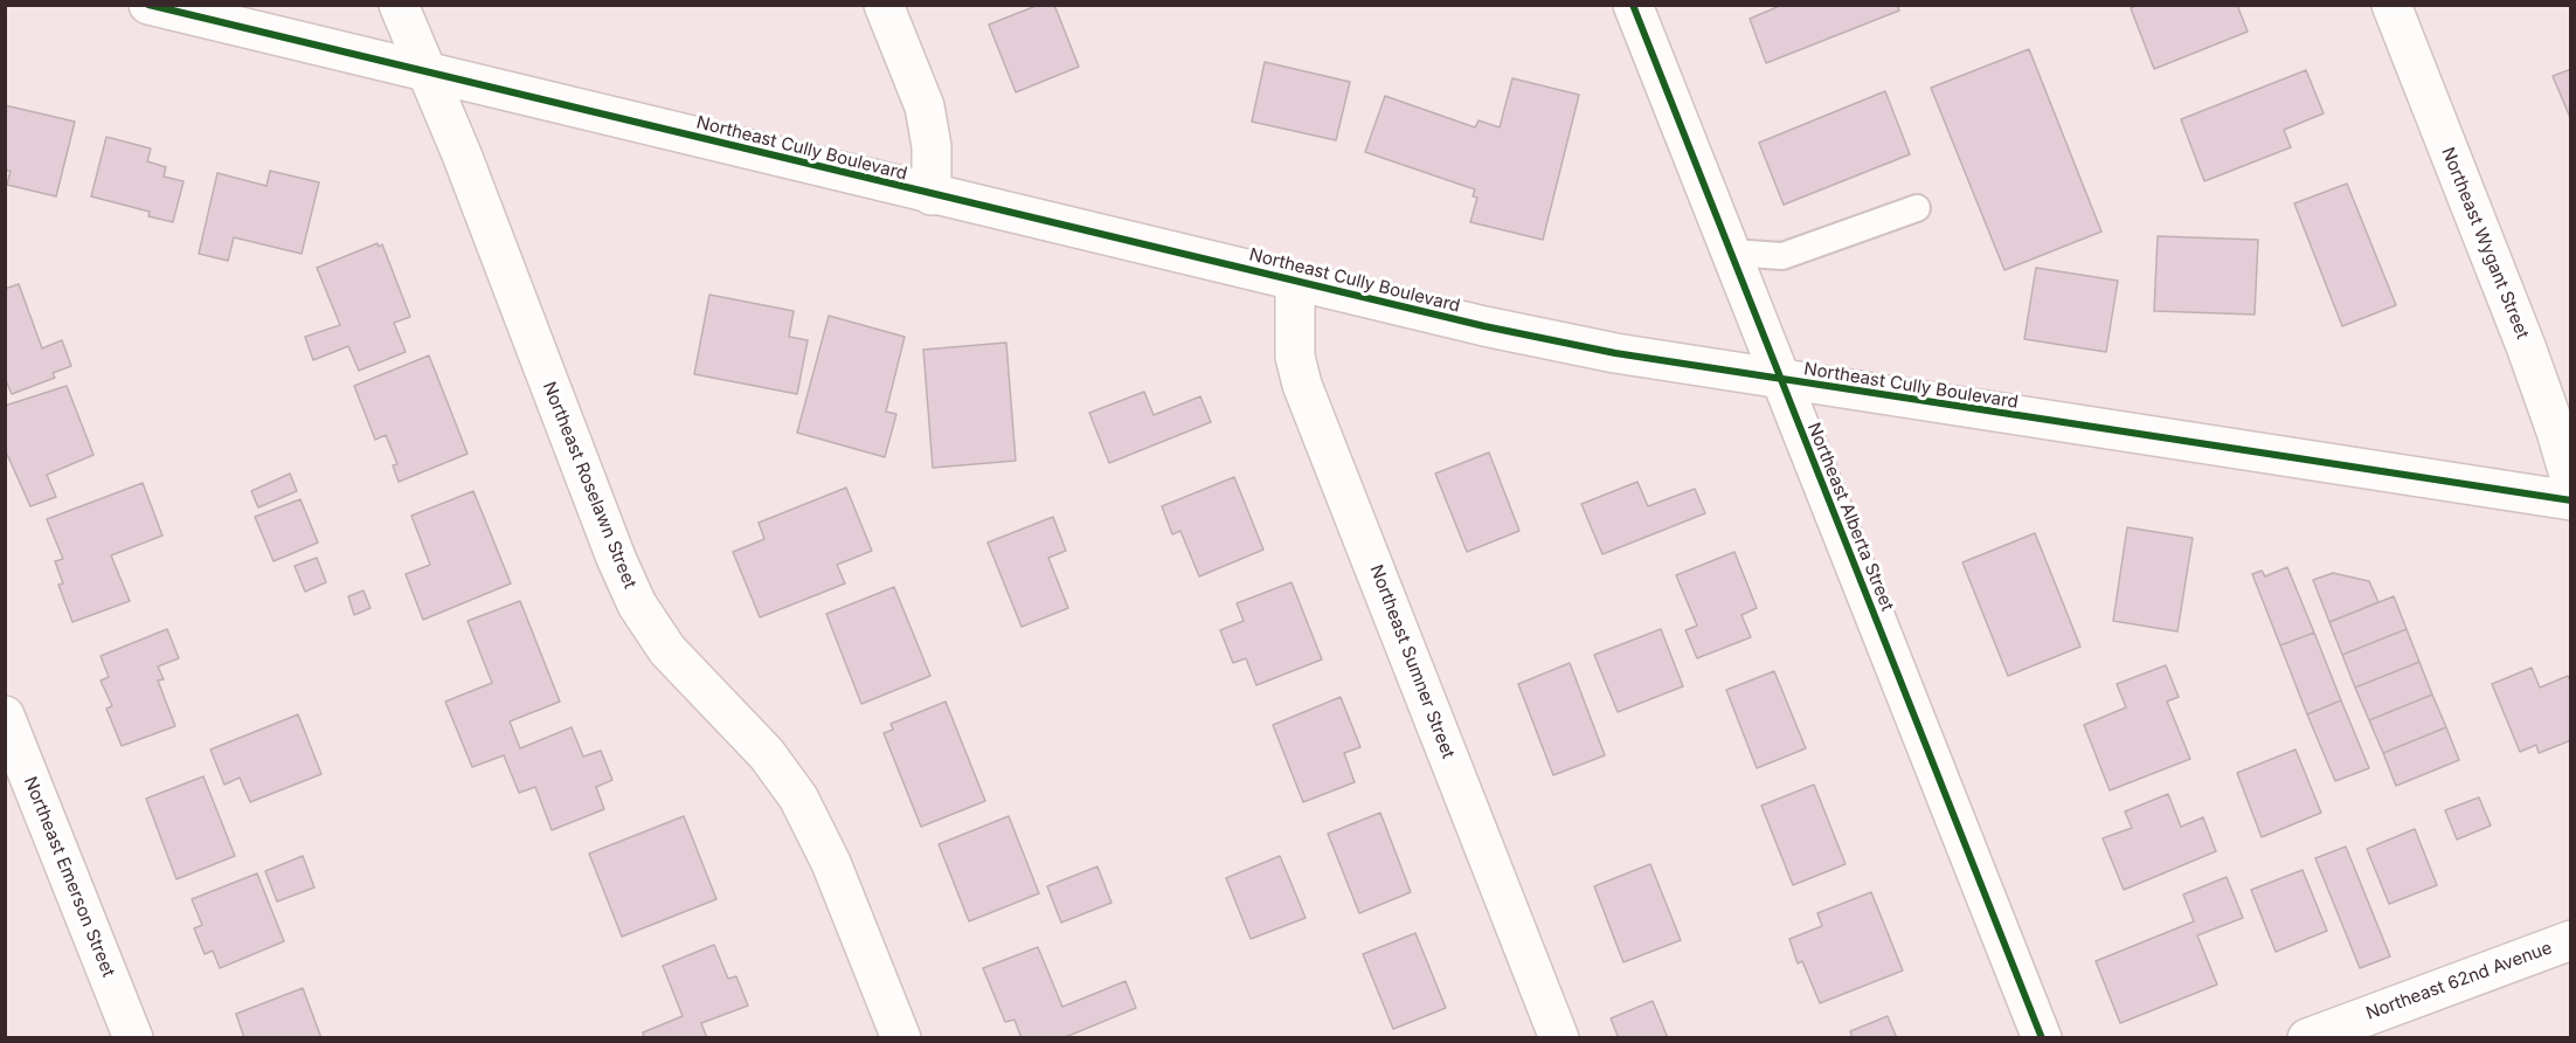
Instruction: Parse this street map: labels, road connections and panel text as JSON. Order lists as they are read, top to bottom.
{
  "streets": {
    "street": [
      "Northeast Cully Boulevard",
      "Northeast Wygant Street",
      "Northeast Roselawn Street",
      "Northeast Alberta Street",
      "Northeast Sumner Street",
      "Northeast Emerson Street",
      "Northeast 62nd Avenue"
    ]
  },
  "crossings": [
    ["Northeast Cully Boulevard", "Northeast Roselawn Street"],
    ["Northeast Cully Boulevard", "Northeast Alberta Street"],
    ["Northeast Cully Boulevard", "Northeast Sumner Street"]
  ]
}
